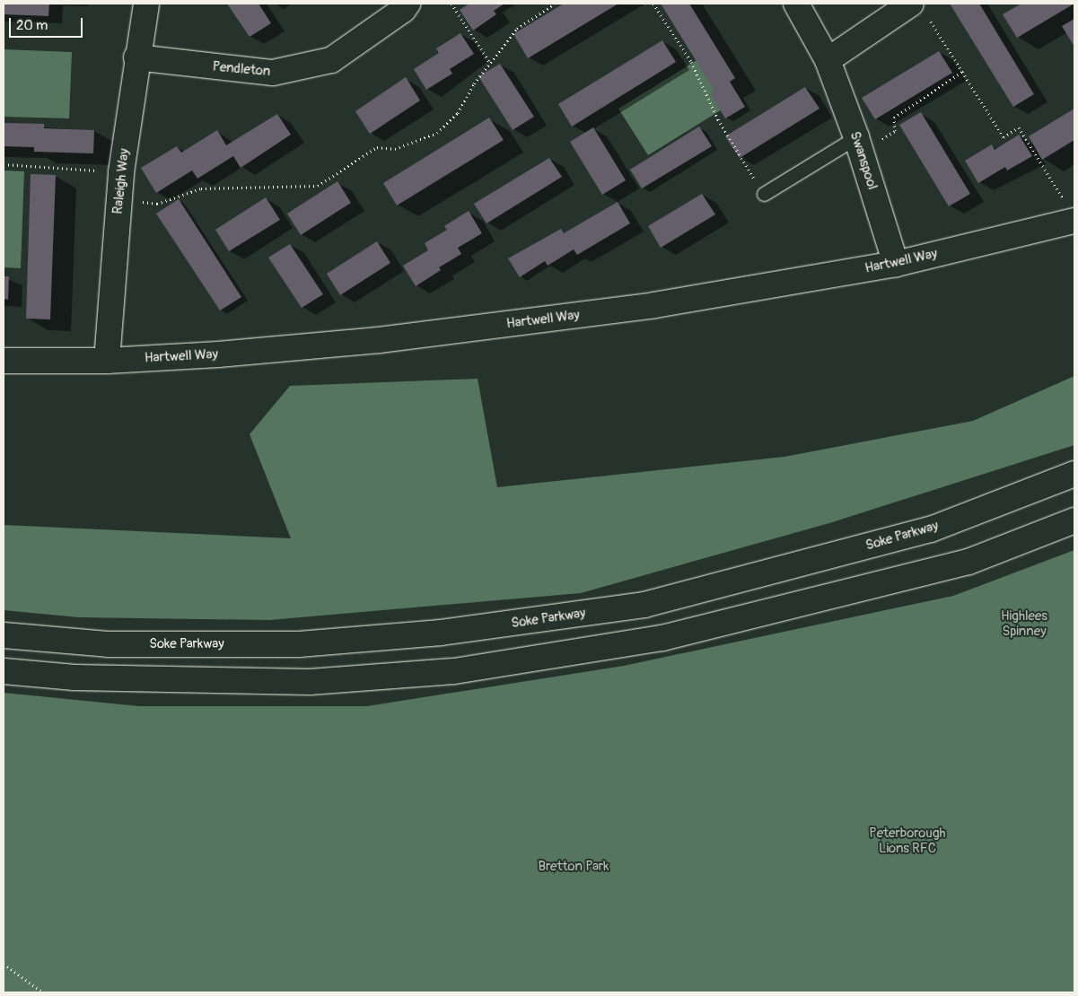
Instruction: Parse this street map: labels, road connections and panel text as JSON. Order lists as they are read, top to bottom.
{
  "streets": {
    "main road": [
      "Pendleton",
      "Swanspool",
      "Raleigh Way",
      "Hartwell Way",
      "Soke Parkway"
    ]
  },
  "crossings": [
    ["Pendleton", "Raleigh Way"],
    ["Swanspool", "Hartwell Way"],
    ["Raleigh Way", "Hartwell Way"]
  ],
  "parks": ["Highlees Spinney", "Peterborough Lions RFC", "Bretton Park"],
  "scale_bar": "20 m"
}
